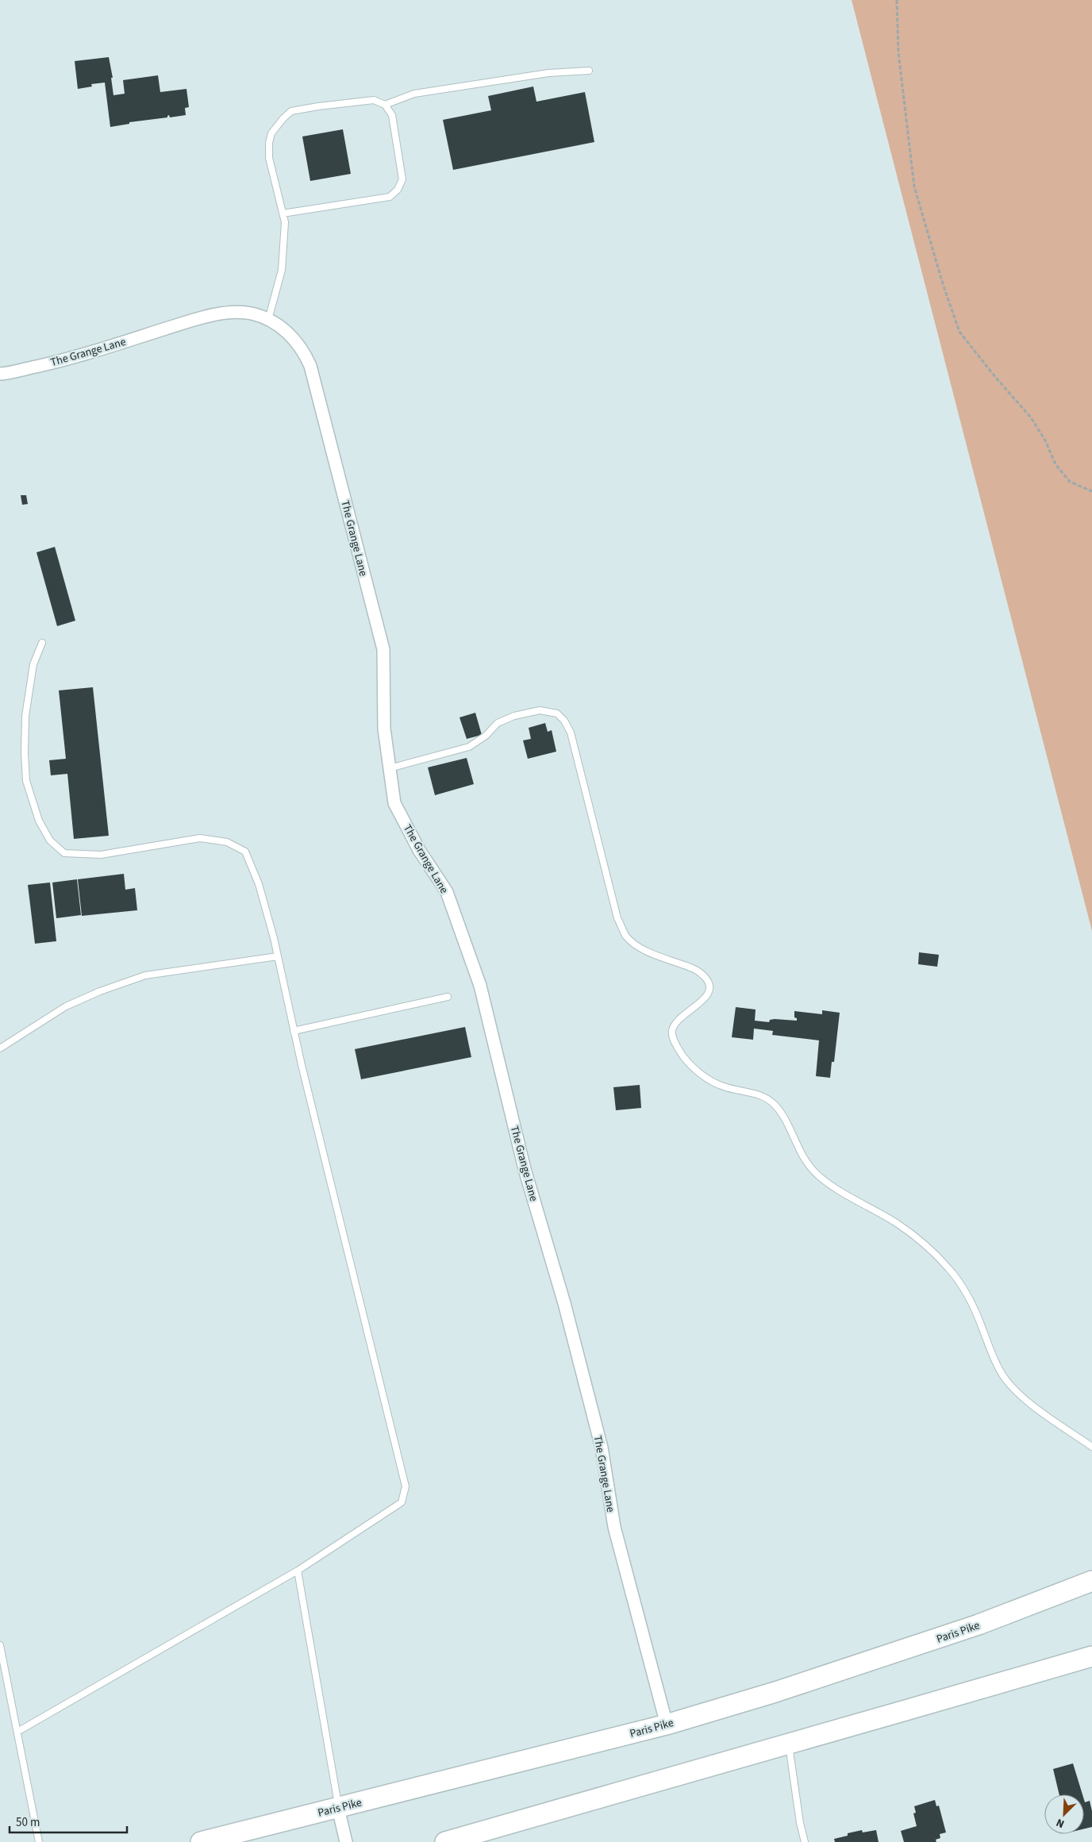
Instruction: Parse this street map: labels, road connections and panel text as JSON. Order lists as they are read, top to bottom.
{
  "streets": {
    "highway": ["Paris Pike"],
    "street": ["The Grange Lane"]
  },
  "crossings": [
    ["The Grange Lane", "Paris Pike"]
  ],
  "scale_bar": "50 m",
  "north": "bottom left"
}
